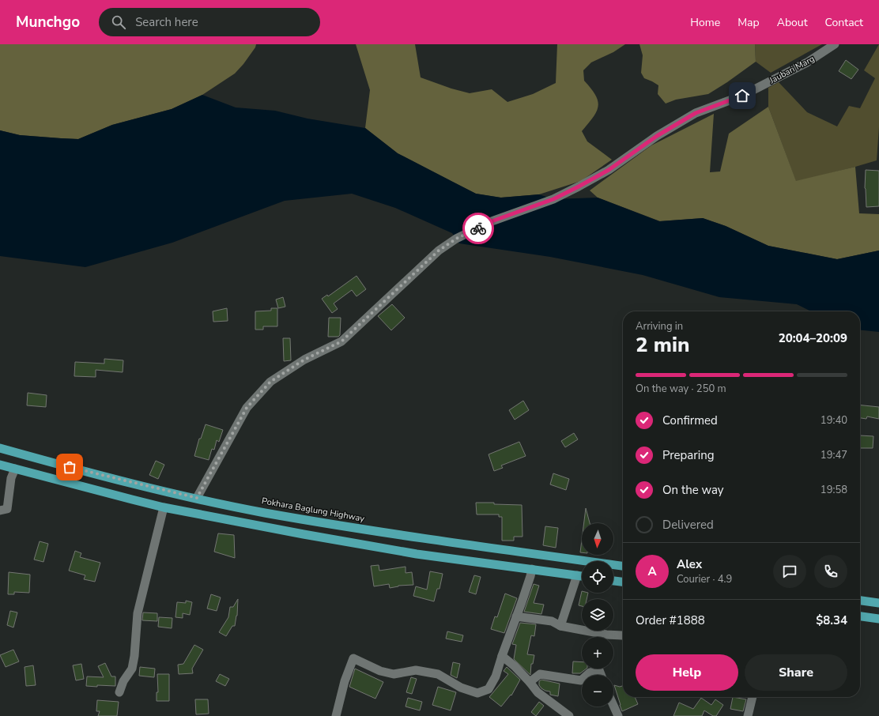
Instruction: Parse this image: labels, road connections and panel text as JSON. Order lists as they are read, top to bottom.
{
  "streets": {
    "highway": ["Pokhara Baglung Highway"],
    "street": ["Jaubari Marg"]
  },
  "crossings": [
    ["Jaubari Marg", "Pokhara Baglung Highway"]
  ],
  "north": "bottom",
  "page": {
    "header": "Munchgo",
    "search": "Search here",
    "nav": [
      "Home",
      "Map",
      "About",
      "Contact"
    ],
    "heading": ["2 min", "Arriving in", "20:04–20:09"],
    "panel": [
      "Alex",
      "Courier · 4.9",
      "Order #1888",
      "$8.34"
    ],
    "bar": "On the way · 250 m",
    "list": [
      ["Confirmed", "19:40"],
      ["Preparing", "19:47"],
      ["On the way", "19:58"],
      "Delivered"
    ],
    "map_buttons": ["+", "−"],
    "round": "A",
    "buttons": ["Help", "Share"]
  }
}
